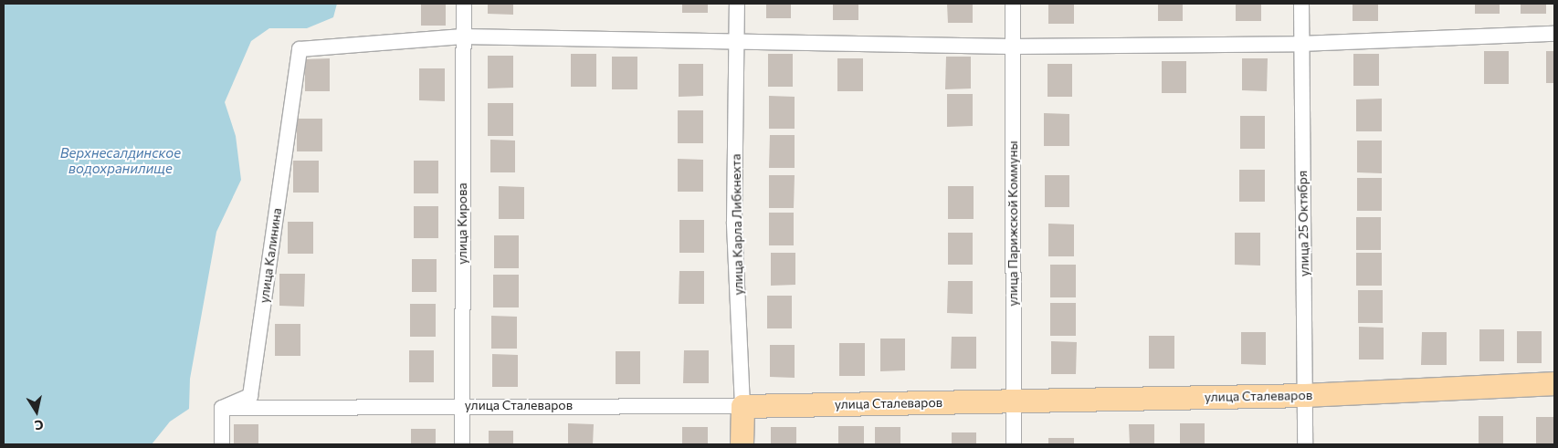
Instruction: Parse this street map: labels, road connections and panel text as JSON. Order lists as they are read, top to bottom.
{
  "streets": {
    "main road": ["улица Карла Либкнехта", "улица Сталеваров"],
    "street": [
      "улица Кирова",
      "улица Парижской Коммуны",
      "улица 25 Октября",
      "улица Калинина"
    ]
  },
  "crossings": [
    ["улица Кирова", "улица Калинина"],
    ["улица Кирова", "улица Сталеваров"],
    ["улица Парижской Коммуны", "улица Сталеваров"],
    ["улица 25 Октября", "улица Сталеваров"],
    ["улица Карла Либкнехта", "улица Сталеваров"],
    ["улица Калинина", "улица Сталеваров"]
  ],
  "water": ["Верхнесалдинское водохранилище"],
  "north": "bottom"
}
